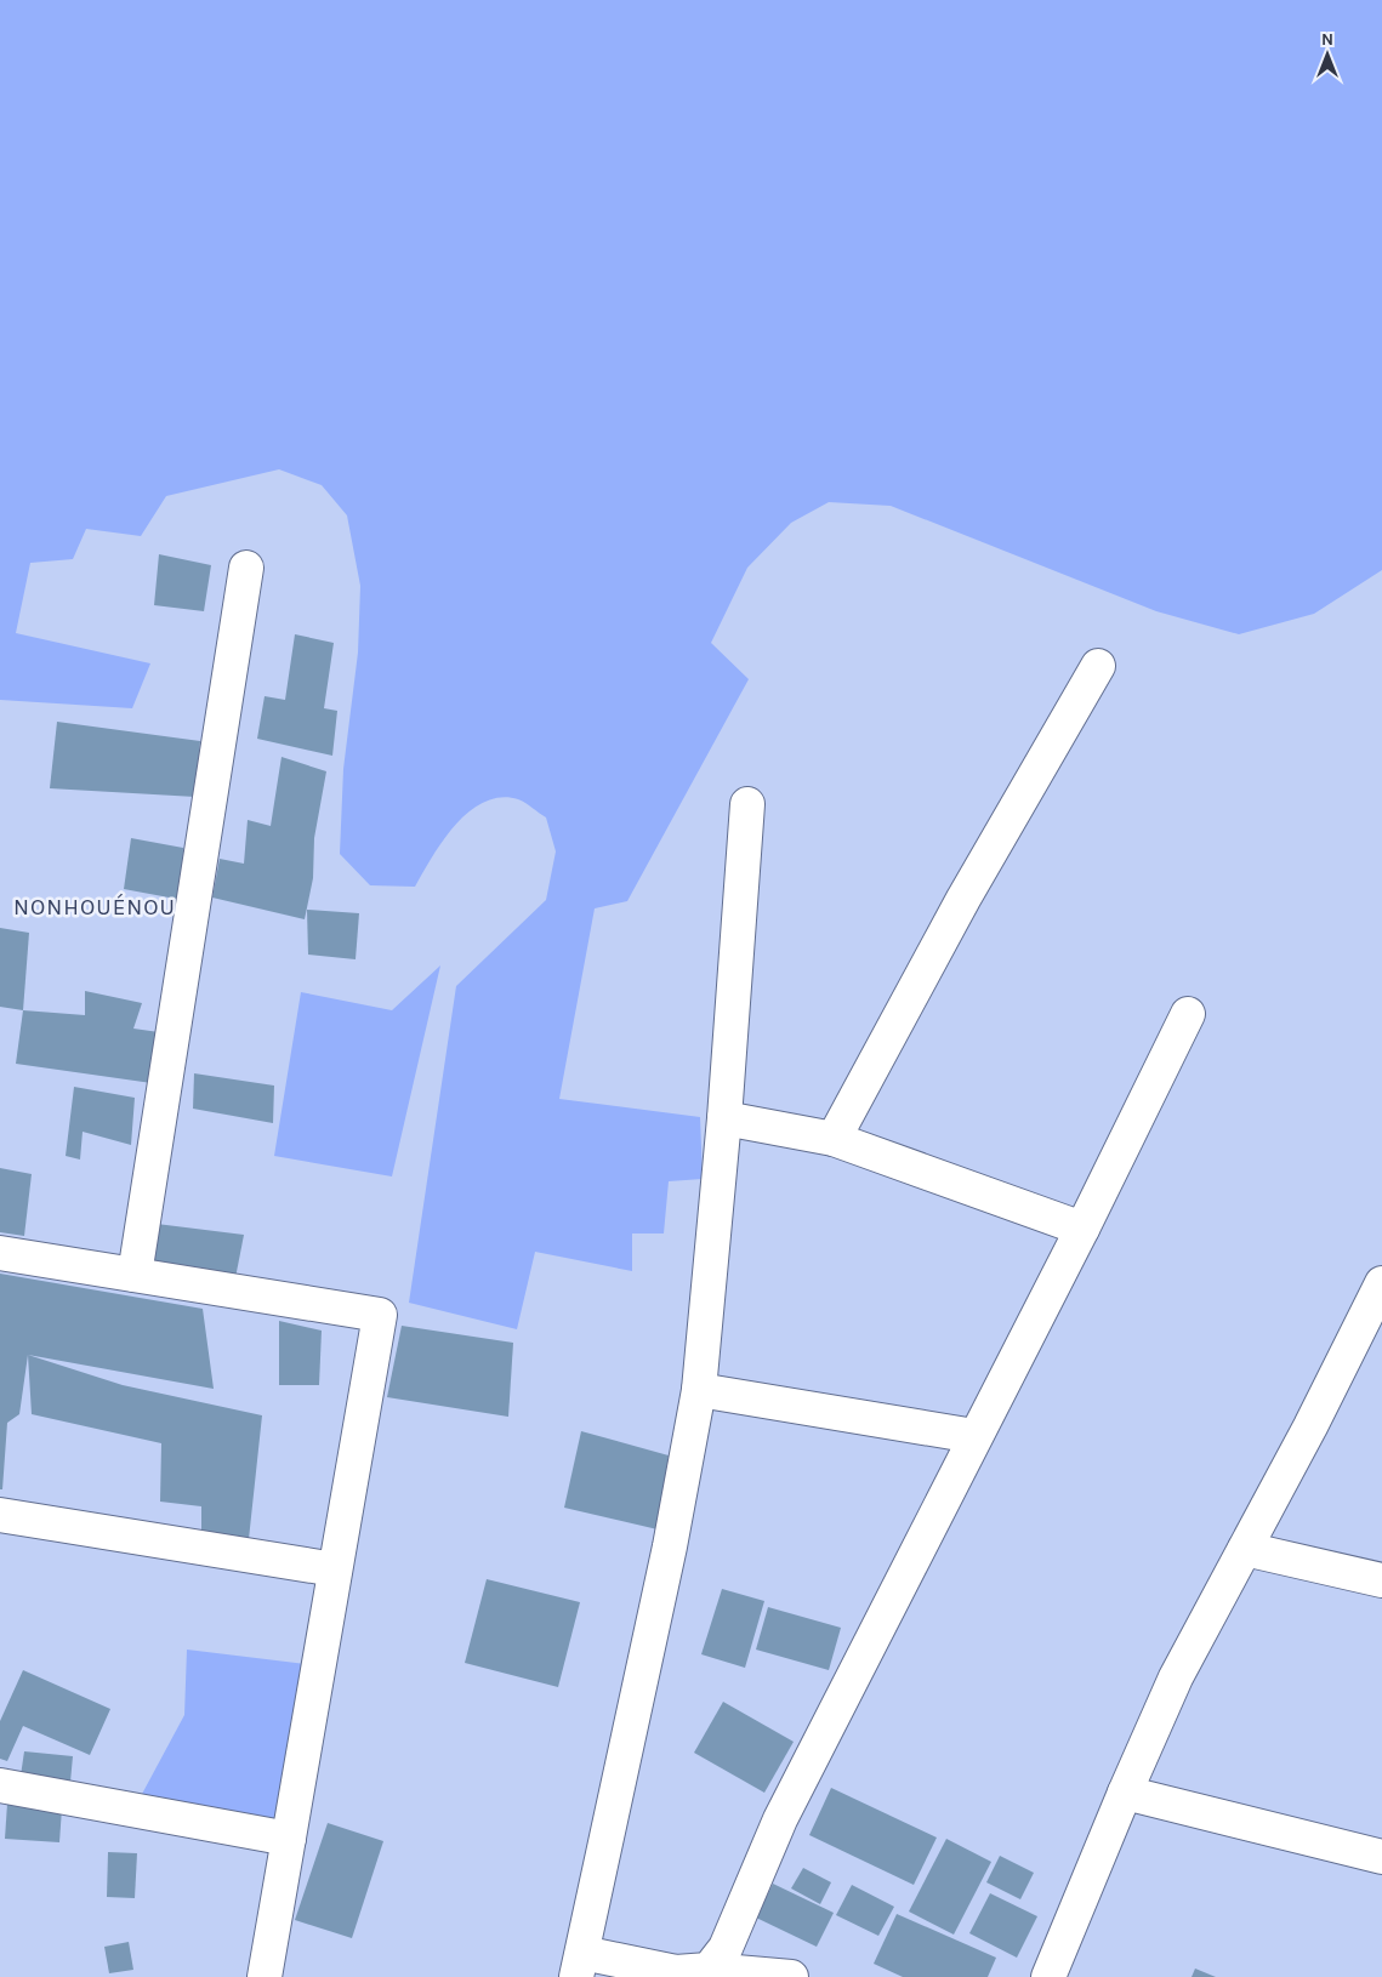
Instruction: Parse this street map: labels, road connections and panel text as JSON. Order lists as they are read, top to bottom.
{
  "districts": ["NONHOUÉNOU"],
  "north": "top"
}
